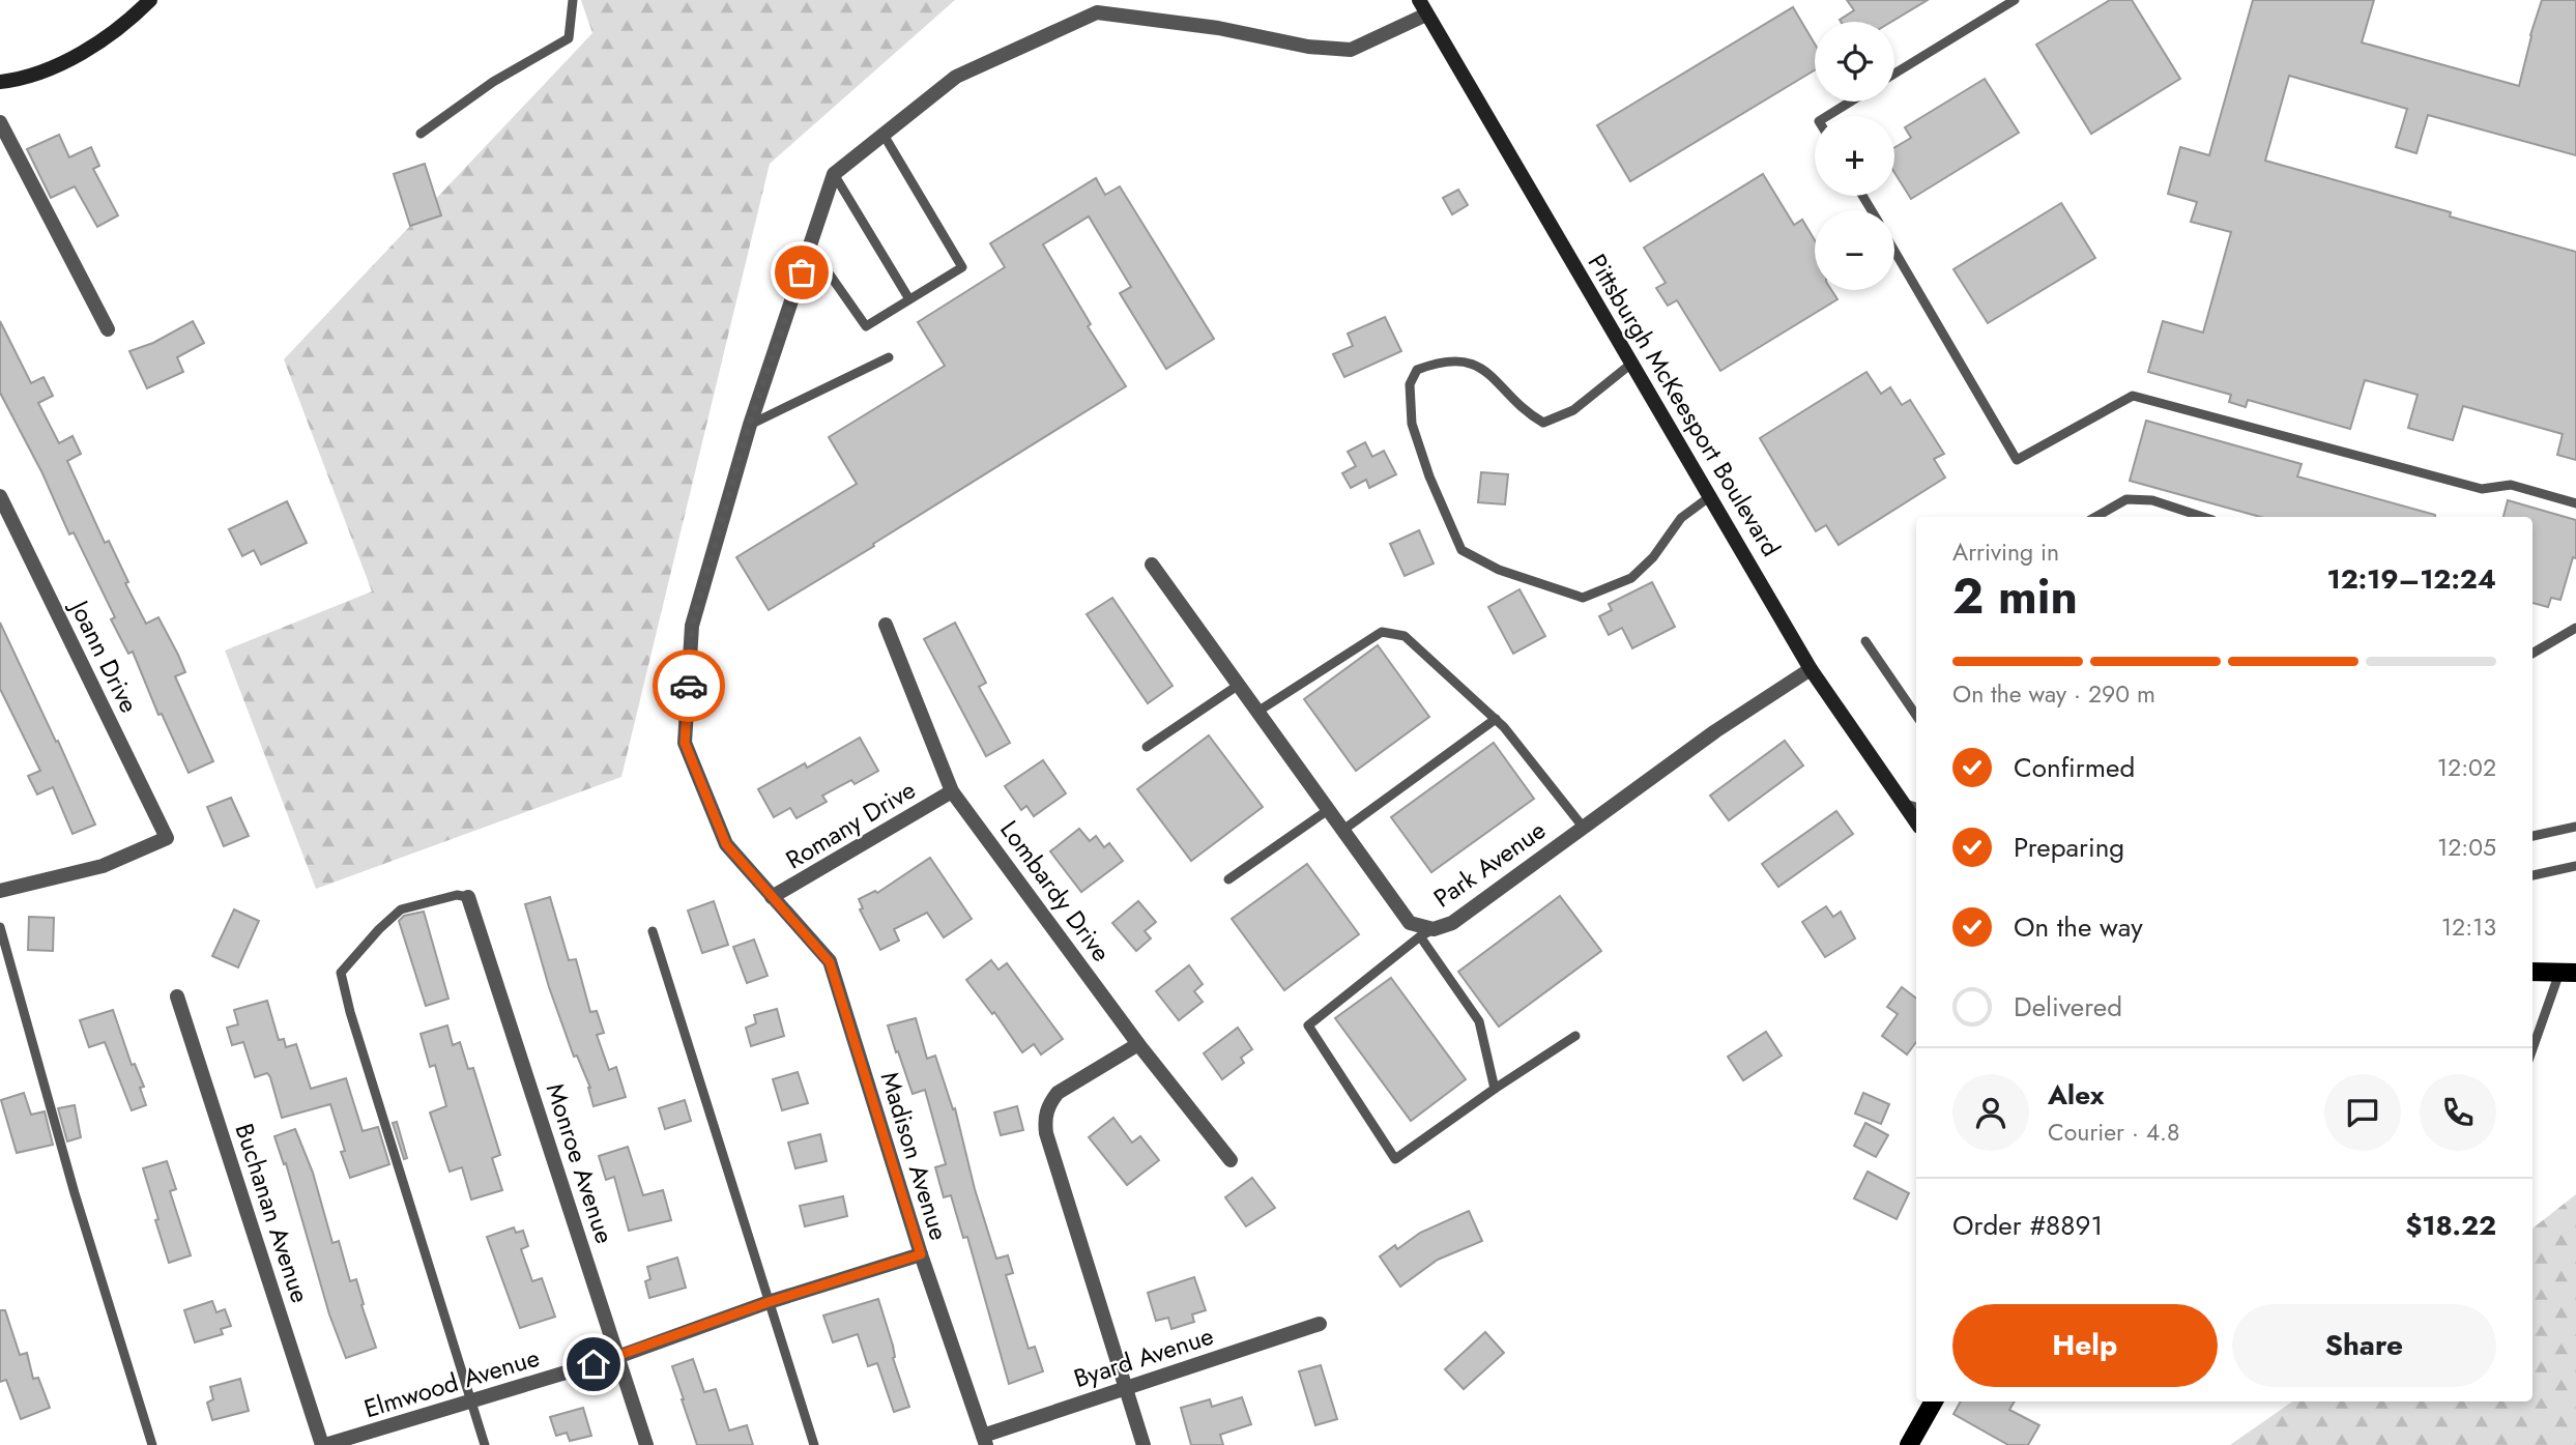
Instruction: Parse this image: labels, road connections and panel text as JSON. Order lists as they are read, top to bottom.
{
  "streets": {
    "main road": ["Pittsburgh McKeesport Boulevard"],
    "street": [
      "Joann Drive",
      "Romany Drive",
      "Park Avenue",
      "Lombardy Drive",
      "Madison Avenue",
      "Monroe Avenue",
      "Buchanan Avenue",
      "Byard Avenue",
      "Elmwood Avenue"
    ]
  },
  "crossings": [
    ["Pittsburgh McKeesport Boulevard", "Park Avenue"],
    ["Romany Drive", "Lombardy Drive"],
    ["Romany Drive", "Madison Avenue"],
    ["Madison Avenue", "Byard Avenue"],
    ["Madison Avenue", "Elmwood Avenue"],
    ["Monroe Avenue", "Elmwood Avenue"],
    ["Buchanan Avenue", "Elmwood Avenue"]
  ],
  "page": {
    "map_buttons": ["+", "−"],
    "heading": ["2 min", "Arriving in", "12:19–12:24"],
    "panel": [
      "Alex",
      "Courier · 4.8",
      "Order #8891",
      "$18.22"
    ],
    "bar": "On the way · 290 m",
    "list": [
      ["Confirmed", "12:02"],
      ["Preparing", "12:05"],
      ["On the way", "12:13"],
      "Delivered"
    ],
    "buttons": ["Help", "Share"]
  }
}
